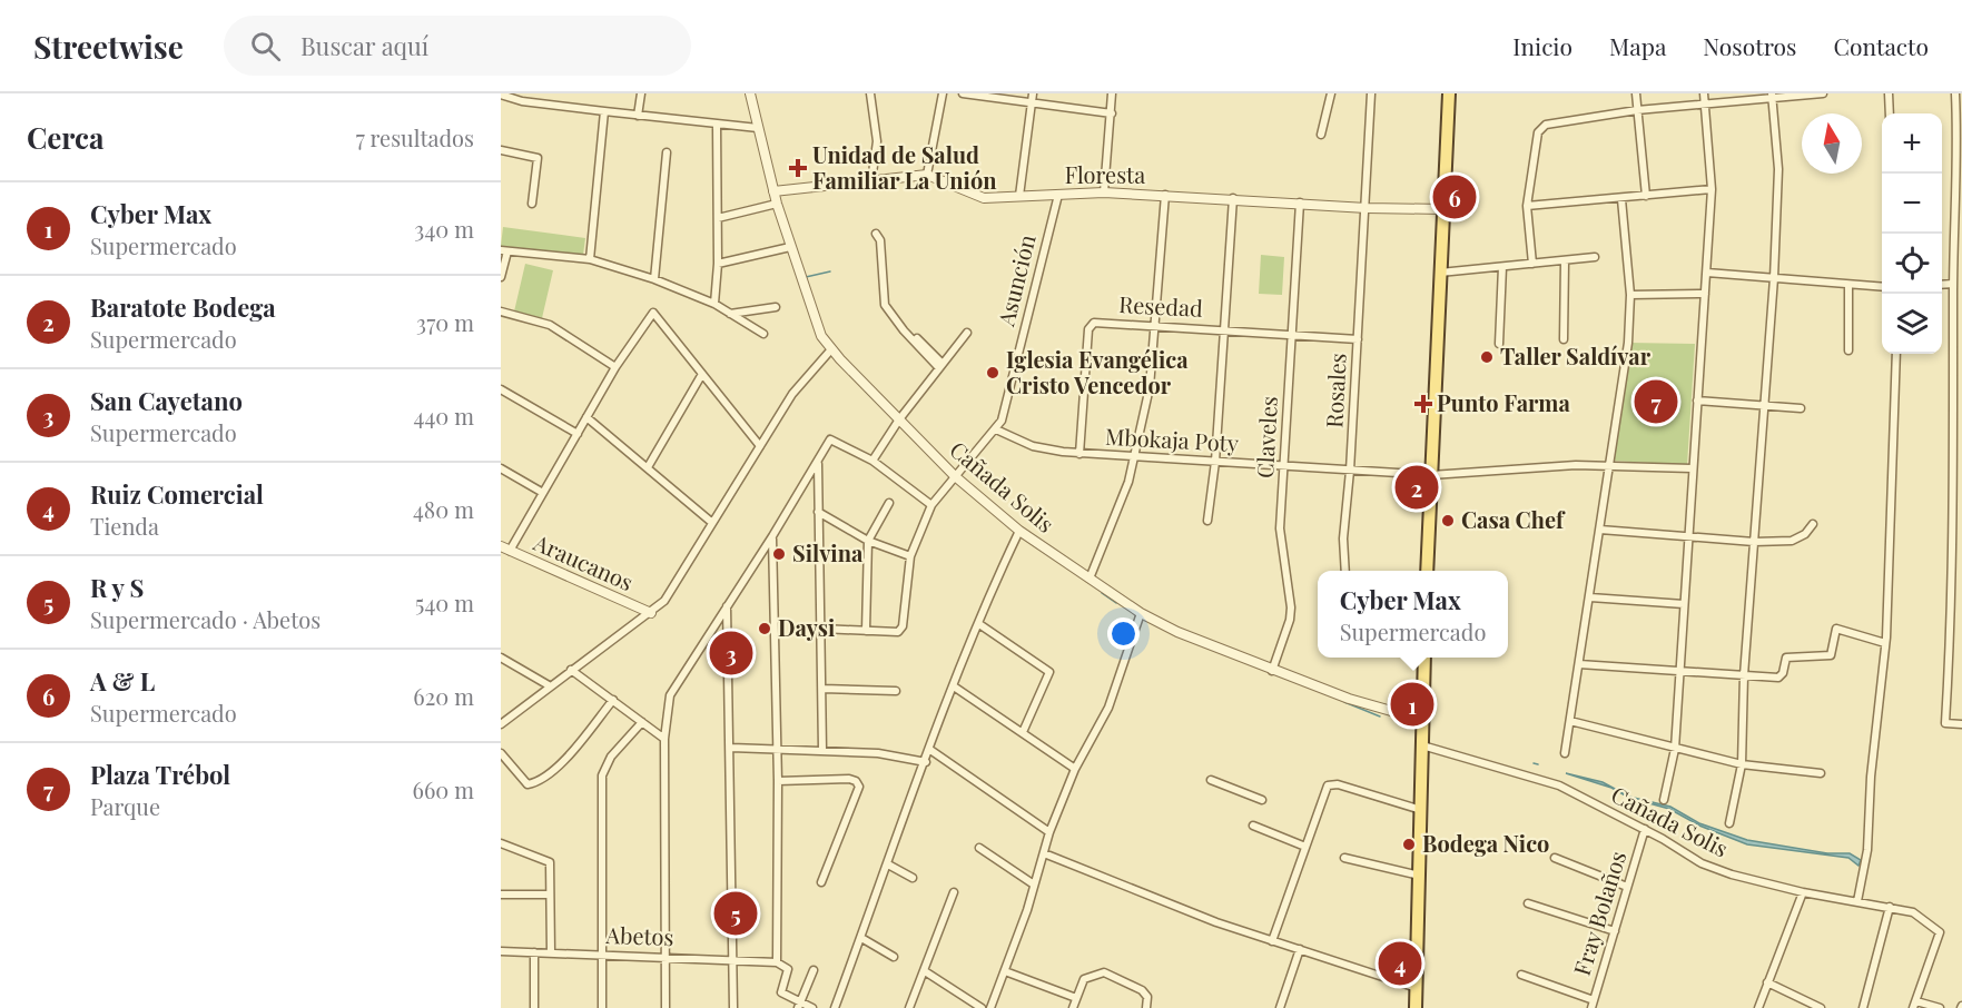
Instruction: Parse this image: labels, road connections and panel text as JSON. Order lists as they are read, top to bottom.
{
  "streets": {
    "street": [
      "Floresta",
      "Asunción",
      "Resedad",
      "Rosales",
      "Claveles",
      "Mbokaja Poty",
      "Cañada Solis",
      "Araucanos",
      "Fray Bolaños",
      "Abetos"
    ]
  },
  "crossings": [
    ["Floresta", "Asunción"],
    ["Floresta", "Rosales"],
    ["Floresta", "Claveles"],
    ["Floresta", "Cañada Solis"],
    ["Asunción", "Mbokaja Poty"],
    ["Asunción", "Cañada Solis"],
    ["Resedad", "Rosales"],
    ["Resedad", "Claveles"],
    ["Resedad", "Mbokaja Poty"],
    ["Rosales", "Mbokaja Poty"],
    ["Claveles", "Mbokaja Poty"],
    ["Claveles", "Cañada Solis"],
    ["Cañada Solis", "Fray Bolaños"]
  ],
  "places": {
    "health": ["Unidad de Salud Familiar La Unión", "Punto Farma"],
    "other": [
      "Taller Saldívar",
      "Iglesia Evangélica Cristo Vencedor",
      "Casa Chef",
      "Silvina",
      "Daysi",
      "Bodega Nico"
    ]
  },
  "north": "top",
  "page": {
    "header": "Streetwise",
    "search": "Buscar aquí",
    "nav": [
      "Inicio",
      "Mapa",
      "Nosotros",
      "Contacto"
    ],
    "heading": ["Cerca", "7 resultados"],
    "map_buttons": ["+", "−"],
    "pins": [
      "6",
      "7",
      "2",
      "3",
      "1",
      "5",
      "4"
    ],
    "list": [
      {
        "mark": "1",
        "name": "Cyber Max",
        "note": "Supermercado",
        "value": "340 m"
      },
      {
        "mark": "2",
        "name": "Baratote Bodega",
        "note": "Supermercado",
        "value": "370 m"
      },
      {
        "mark": "3",
        "name": "San Cayetano",
        "note": "Supermercado",
        "value": "440 m"
      },
      {
        "mark": "4",
        "name": "Ruiz Comercial",
        "note": "Tienda",
        "value": "480 m"
      },
      {
        "mark": "5",
        "name": "R y S",
        "note": "Supermercado · Abetos",
        "value": "540 m"
      },
      {
        "mark": "6",
        "name": "A & L",
        "note": "Supermercado",
        "value": "620 m"
      },
      {
        "mark": "7",
        "name": "Plaza Trébol",
        "note": "Parque",
        "value": "660 m"
      }
    ],
    "popup": ["Cyber Max", "Supermercado"]
  }
}
